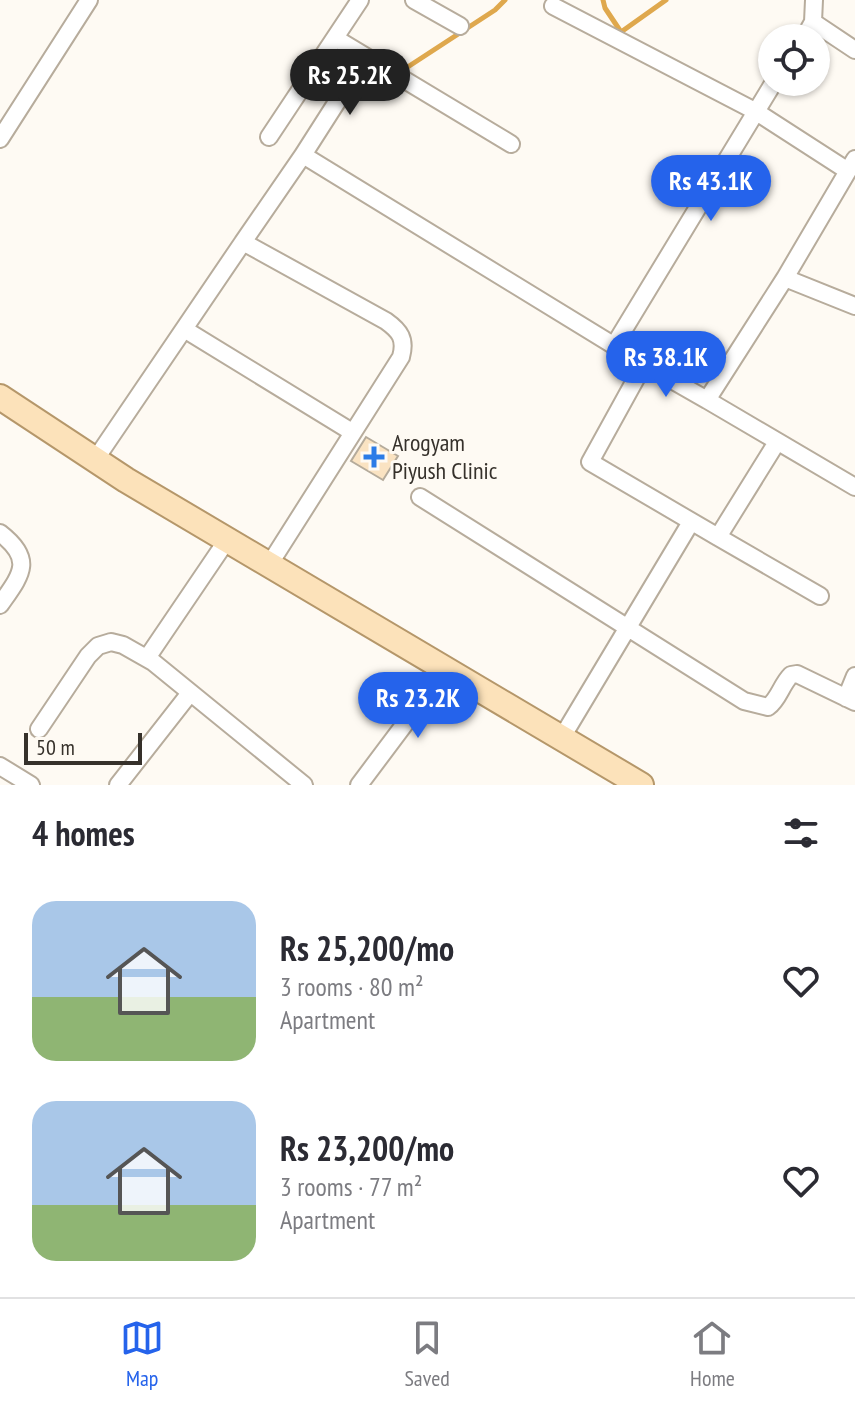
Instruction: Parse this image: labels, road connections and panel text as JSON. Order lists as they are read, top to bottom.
{
  "places": {
    "health": ["Arogyam Piyush Clinic"]
  },
  "scale_bar": "50 m",
  "page": {
    "price": [
      "Rs 25.2K",
      "Rs 43.1K",
      "Rs 38.1K",
      "Rs 23.2K"
    ],
    "scale": "50 m",
    "heading": "4 homes",
    "list": [
      {
        "name": "Rs 25,200/mo",
        "note": "3 rooms · 80 m² · Apartment"
      },
      {
        "name": "Rs 23,200/mo",
        "note": "3 rooms · 77 m² · Apartment"
      }
    ],
    "tabs": ["Map", "Saved", "Home"]
  }
}
